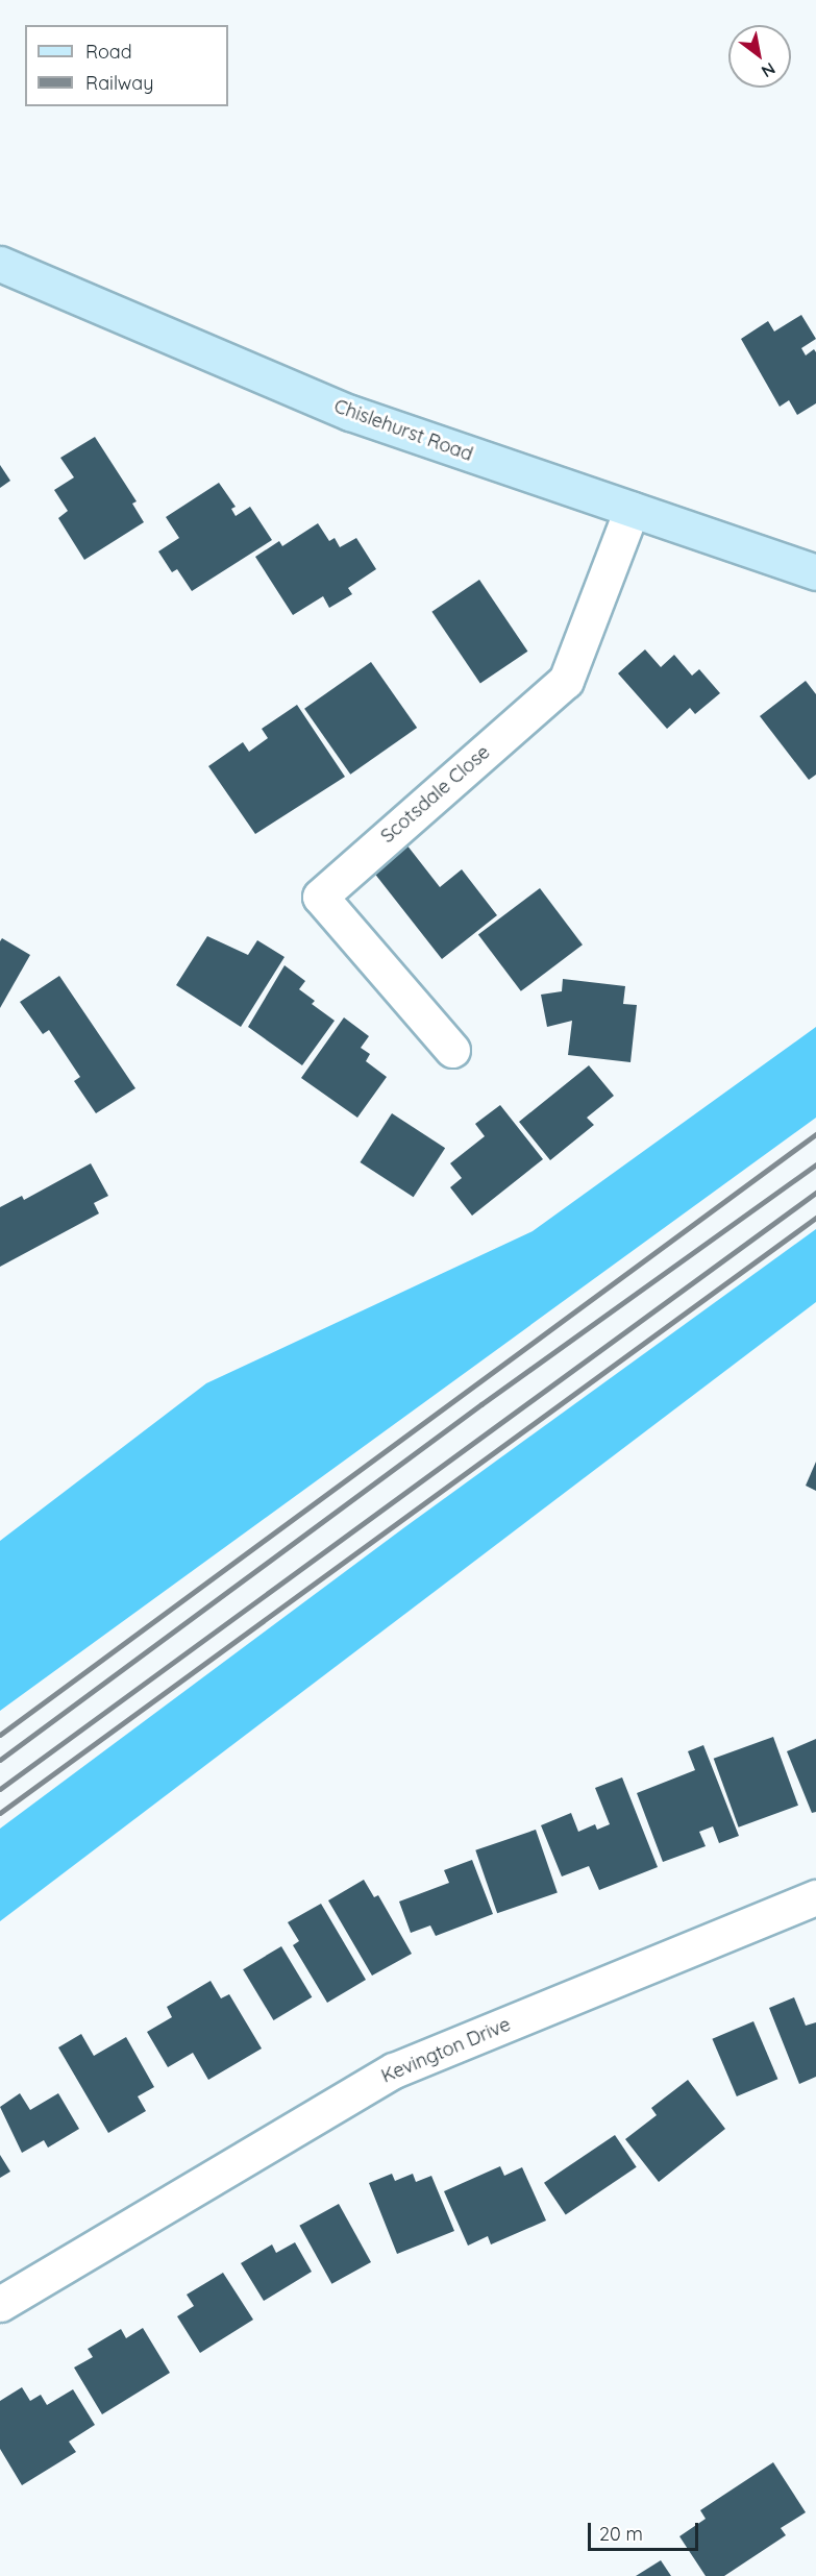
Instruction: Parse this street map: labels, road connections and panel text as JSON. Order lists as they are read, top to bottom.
{
  "streets": {
    "main road": ["Chislehurst Road"],
    "street": ["Scotsdale Close", "Kevington Drive"]
  },
  "crossings": [
    ["Chislehurst Road", "Scotsdale Close"]
  ],
  "legend": ["Road", "Railway"],
  "scale_bar": "20 m",
  "north": "bottom right"
}
